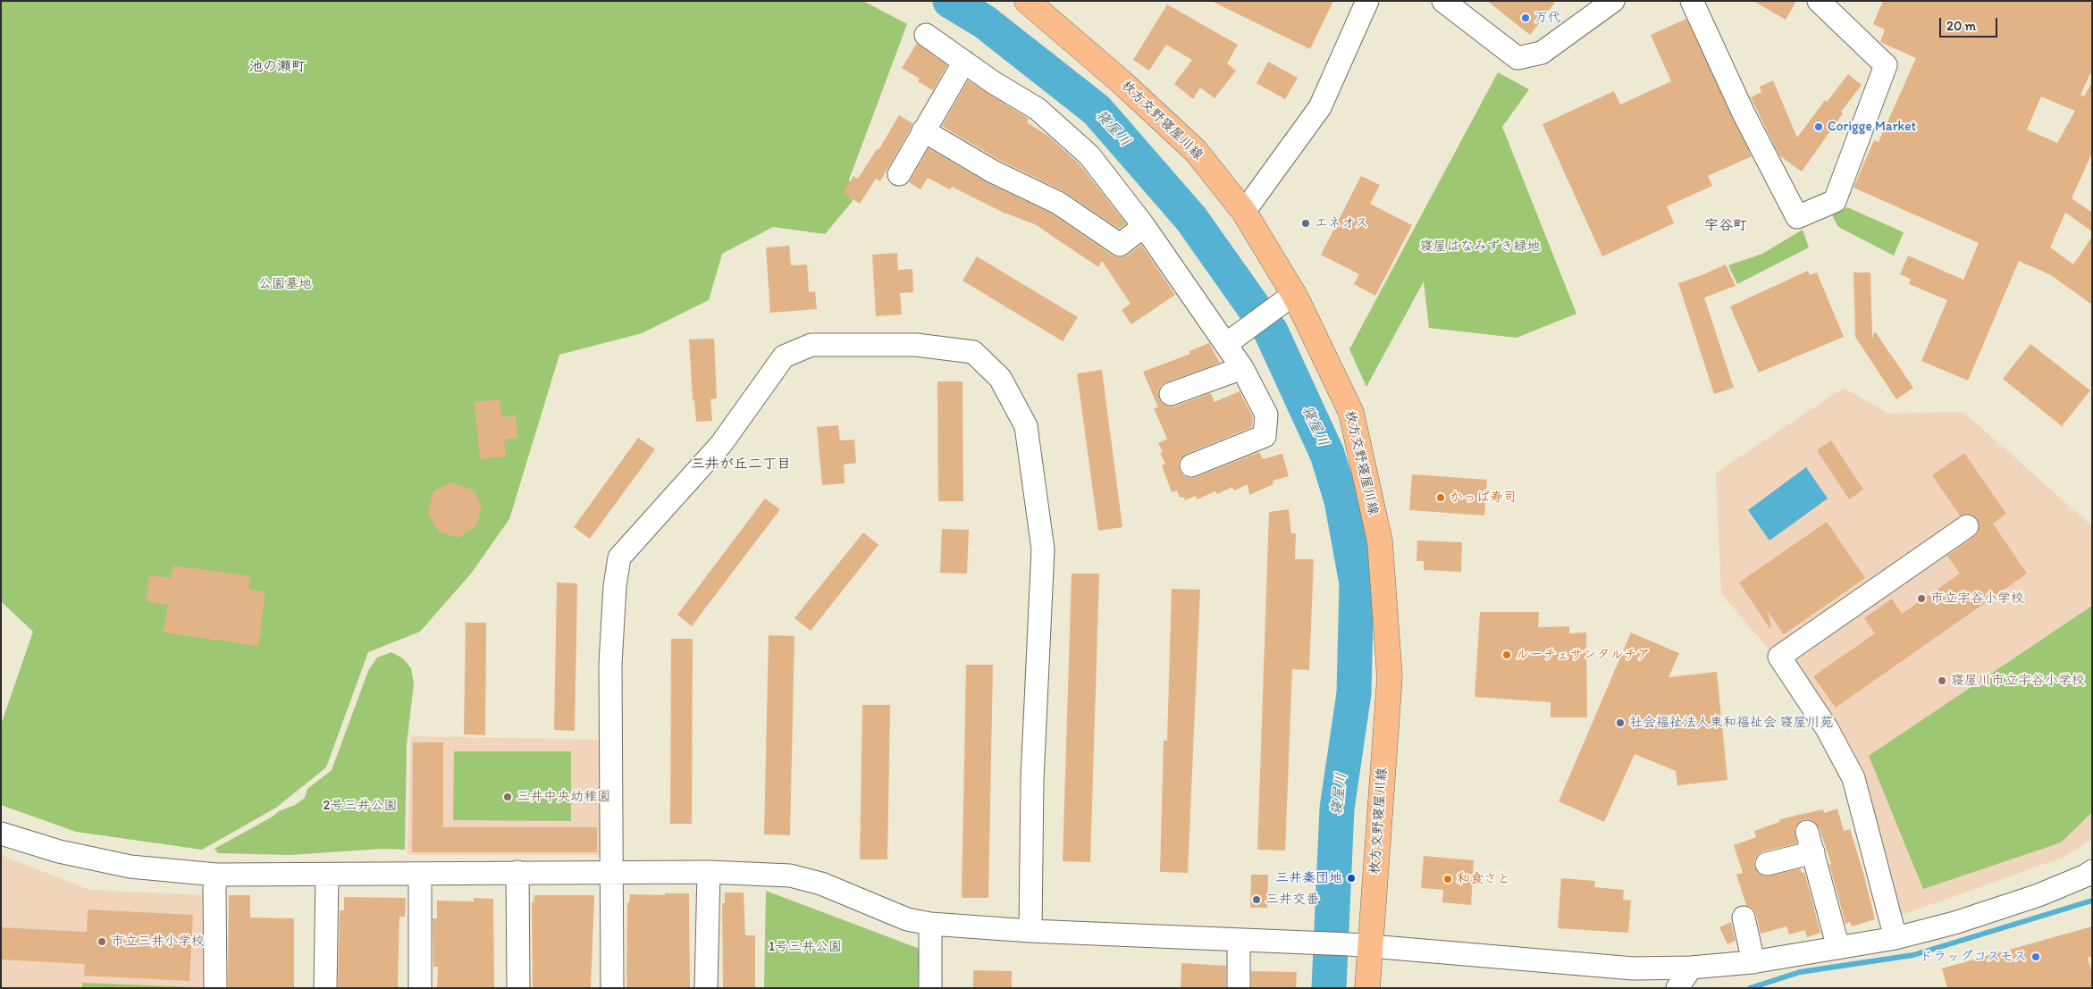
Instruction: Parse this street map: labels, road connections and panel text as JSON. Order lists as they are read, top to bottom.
{
  "streets": {
    "main road": ["枚方交野寝屋川線"]
  },
  "districts": ["池の瀬町", "宇谷町", "三井が丘二丁目"],
  "water": ["寝屋川"],
  "parks": [
    "寝屋はなみずき緑地",
    "公園墓地",
    "2号三井公園",
    "1号三井公園"
  ],
  "places": [
    "万代",
    "Corigge Market",
    "エネオス",
    "かっぱ寿司",
    "市立宇谷小学校",
    "ルーチェサンタルチア",
    "寝屋川市立宇谷小学校",
    "社会福祉法人東和福祉会 寝屋川苑",
    "三井中央幼稚園",
    "三井秦団地",
    "和食さと",
    "三井交番",
    "市立三井小学校",
    "ドラッグコスモス"
  ],
  "scale_bar": "20 m"
}
